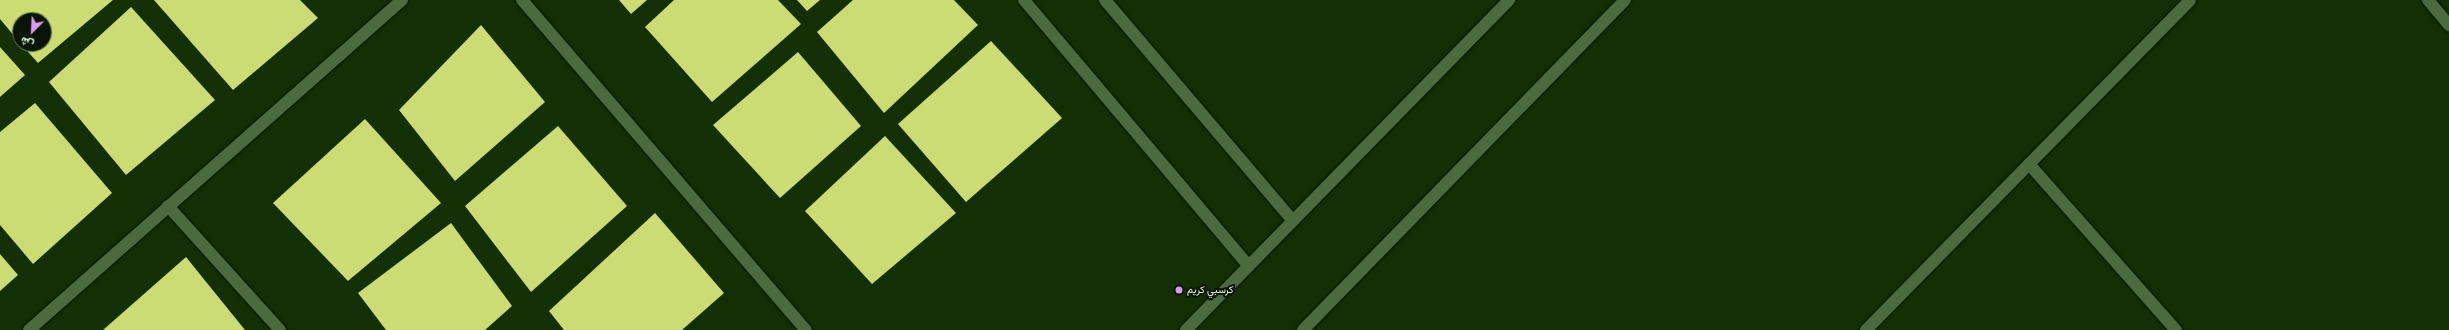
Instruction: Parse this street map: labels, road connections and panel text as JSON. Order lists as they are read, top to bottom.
{
  "places": ["كرسبي كريم"],
  "north": "bottom left"
}
